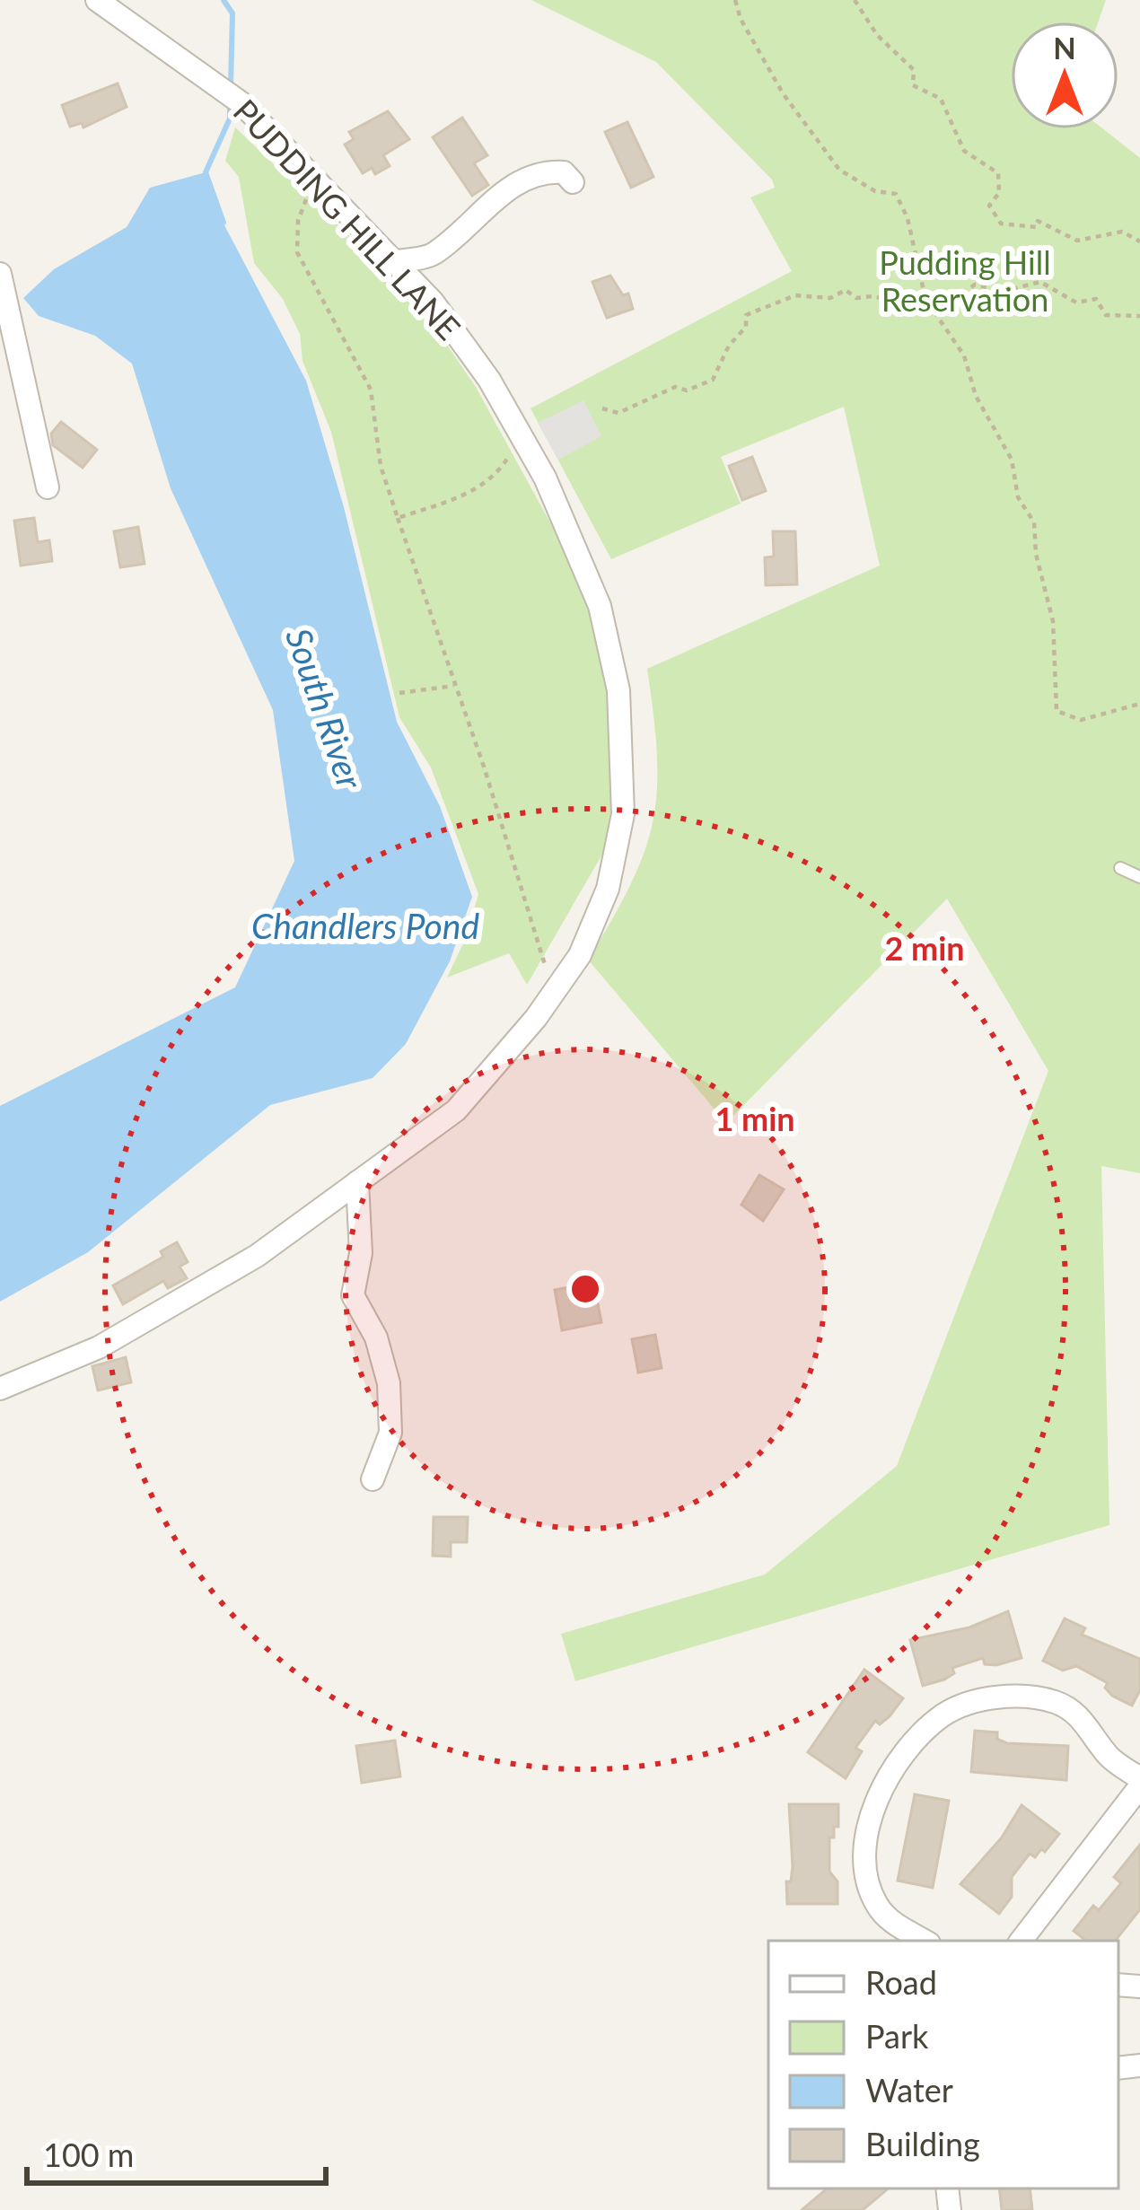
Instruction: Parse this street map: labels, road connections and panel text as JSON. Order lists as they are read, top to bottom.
{
  "streets": {
    "street": ["PUDDING HILL LANE"]
  },
  "water": ["South River", "Chandlers Pond"],
  "parks": ["Pudding Hill Reservation"],
  "legend": [
    "Road",
    "Park",
    "Water",
    "Building"
  ],
  "scale_bar": "100 m",
  "north": "top",
  "rings": ["2 min", "1 min"]
}
